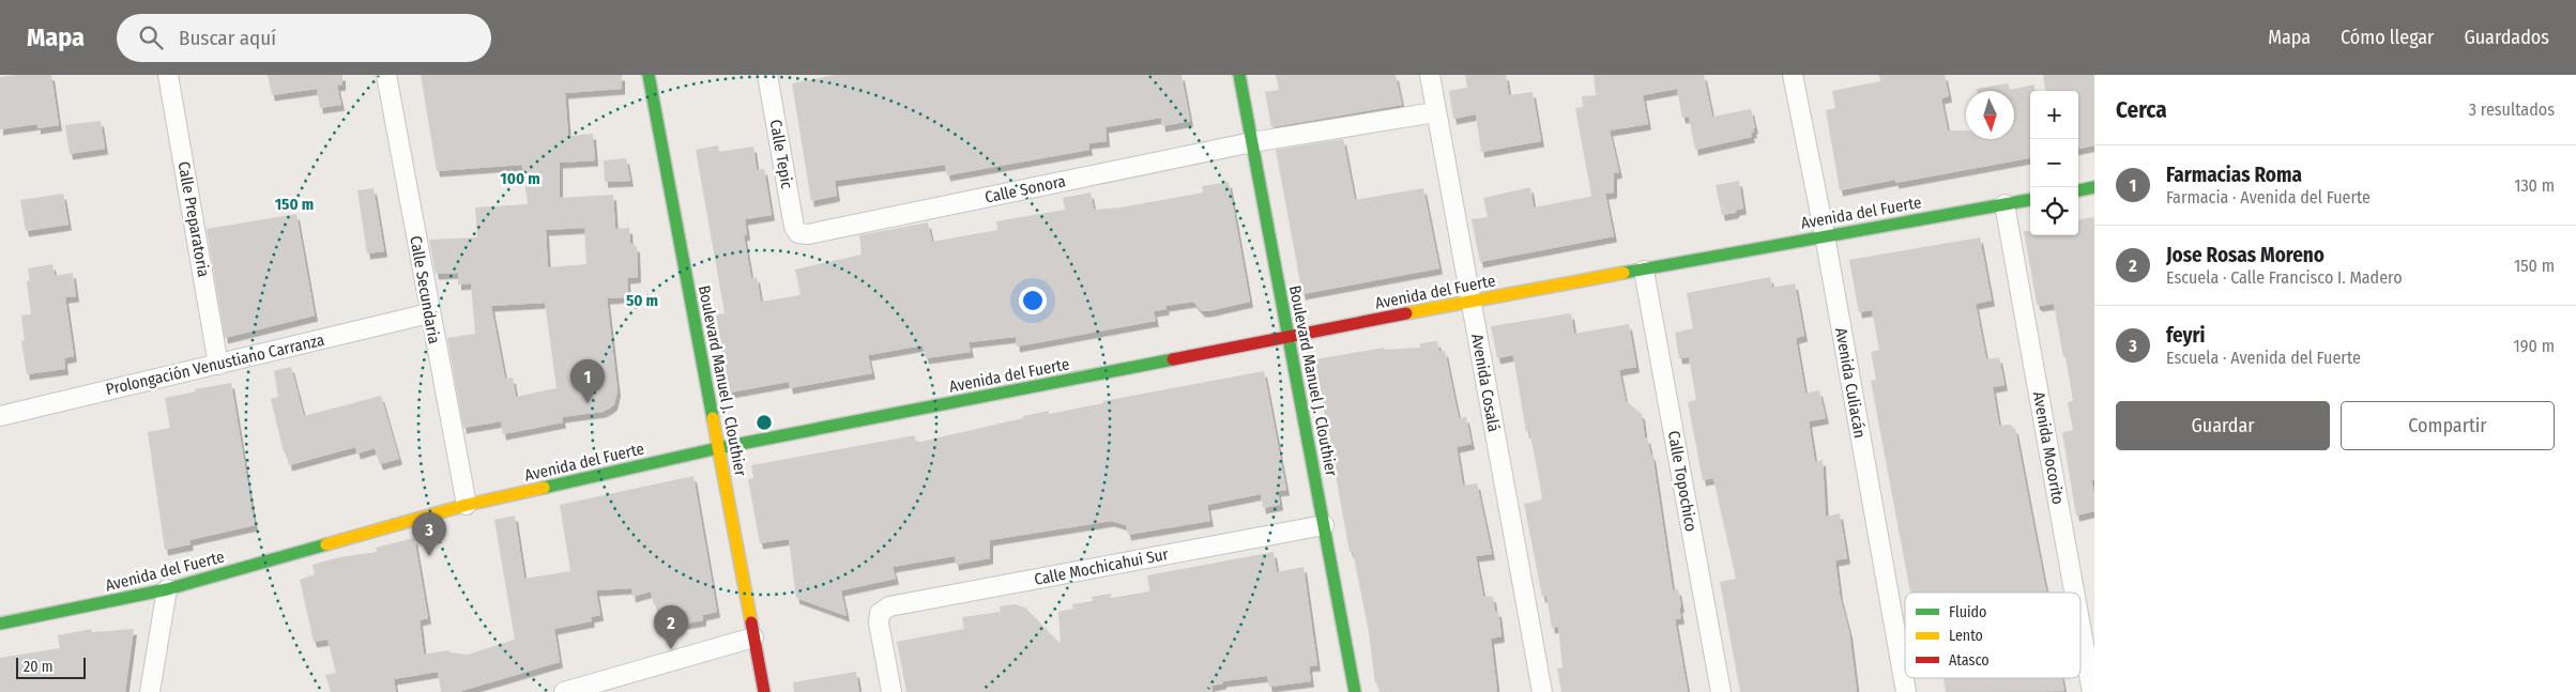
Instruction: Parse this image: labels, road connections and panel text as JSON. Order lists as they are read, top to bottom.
{
  "streets": {
    "street": [
      "Calle Tepic",
      "Calle Sonora",
      "Avenida del Fuerte",
      "Calle Preparatoria",
      "Calle Secundaria",
      "Prolongación Venustiano Carranza",
      "Boulevard Manuel J. Clouthier",
      "Avenida Cosalá",
      "Avenida Culiacán",
      "Avenida Mocorito",
      "Calle Topochico",
      "Calle Mochicahui Sur"
    ]
  },
  "crossings": [
    ["Calle Tepic", "Calle Sonora"],
    ["Calle Sonora", "Boulevard Manuel J. Clouthier"],
    ["Calle Sonora", "Avenida Cosalá"],
    ["Avenida del Fuerte", "Calle Secundaria"],
    ["Avenida del Fuerte", "Boulevard Manuel J. Clouthier"],
    ["Avenida del Fuerte", "Avenida Cosalá"],
    ["Avenida del Fuerte", "Avenida Culiacán"],
    ["Avenida del Fuerte", "Avenida Mocorito"],
    ["Avenida del Fuerte", "Calle Topochico"],
    ["Calle Preparatoria", "Prolongación Venustiano Carranza"],
    ["Calle Secundaria", "Prolongación Venustiano Carranza"],
    ["Boulevard Manuel J. Clouthier", "Calle Mochicahui Sur"]
  ],
  "legend": ["Fluido", "Lento", "Atasco"],
  "scale_bar": "20 m",
  "north": "bottom",
  "page": {
    "header": "Mapa",
    "search": "Buscar aquí",
    "nav": ["Mapa", "Cómo llegar", "Guardados"],
    "heading": ["Cerca", "3 resultados"],
    "map_buttons": ["+", "−"],
    "list": [
      {
        "mark": "1",
        "name": "Farmacias Roma",
        "note": "Farmacia · Avenida del Fuerte",
        "value": "130 m"
      },
      {
        "mark": "2",
        "name": "Jose Rosas Moreno",
        "note": "Escuela · Calle Francisco I. Madero",
        "value": "150 m"
      },
      {
        "mark": "3",
        "name": "feyri",
        "note": "Escuela · Avenida del Fuerte",
        "value": "190 m"
      }
    ],
    "pins": ["1", "3", "2"],
    "buttons": ["Guardar", "Compartir"],
    "scale": "20 m"
  },
  "rings": ["100 m", "150 m", "50 m"]
}
